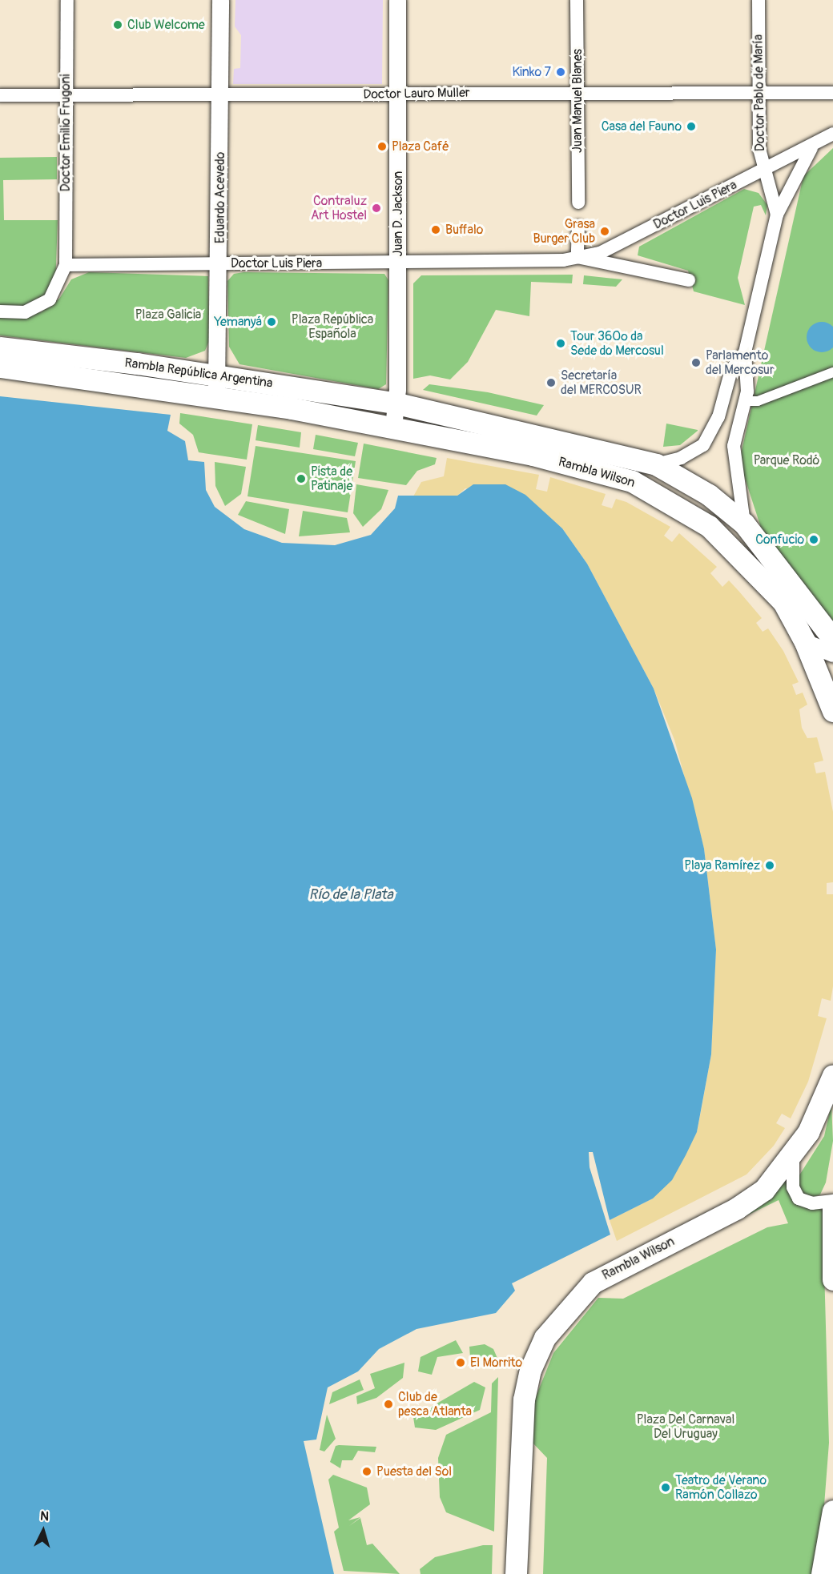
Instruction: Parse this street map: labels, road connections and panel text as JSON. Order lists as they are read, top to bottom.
{
  "streets": {
    "main road": ["Rambla República Argentina", "Rambla Wilson"],
    "street": [
      "Doctor Pablo de María",
      "Doctor Lauro Muller",
      "Juan Manuel Blanes",
      "Doctor Emilio Frugoni",
      "Eduardo Acevedo",
      "Doctor Luis Piera",
      "Juan D. Jackson"
    ]
  },
  "crossings": [
    ["Doctor Pablo de María", "Doctor Lauro Muller"],
    ["Doctor Pablo de María", "Doctor Luis Piera"],
    ["Doctor Pablo de María", "Rambla Wilson"],
    ["Doctor Lauro Muller", "Juan Manuel Blanes"],
    ["Doctor Lauro Muller", "Doctor Emilio Frugoni"],
    ["Doctor Lauro Muller", "Eduardo Acevedo"],
    ["Doctor Lauro Muller", "Juan D. Jackson"],
    ["Doctor Emilio Frugoni", "Doctor Luis Piera"],
    ["Eduardo Acevedo", "Doctor Luis Piera"],
    ["Eduardo Acevedo", "Rambla República Argentina"],
    ["Doctor Luis Piera", "Juan D. Jackson"],
    ["Juan D. Jackson", "Rambla República Argentina"],
    ["Juan D. Jackson", "Rambla Wilson"],
    ["Rambla República Argentina", "Rambla Wilson"]
  ],
  "water": ["Río de la Plata"],
  "parks": [
    "Plaza Galicia",
    "Plaza República Española",
    "Parque Rodó",
    "Plaza Del Carnaval Del Uruguay"
  ],
  "places": [
    "Club Welcome",
    "Kinko 7",
    "Casa del Fauno",
    "Plaza Café",
    "Contraluz Art Hostel",
    "Buffalo",
    "Grasa Burger Club",
    "Yemanyá",
    "Tour 360º da Sede do Mercosul",
    "Parlamento del Mercosur",
    "Secretaría del MERCOSUR",
    "Pista de Patinaje",
    "Confucio",
    "Playa Ramírez",
    "El Morrito",
    "Club de pesca Atlanta",
    "Puesta del Sol",
    "Teatro de Verano Ramón Collazo"
  ],
  "north": "top"
}
